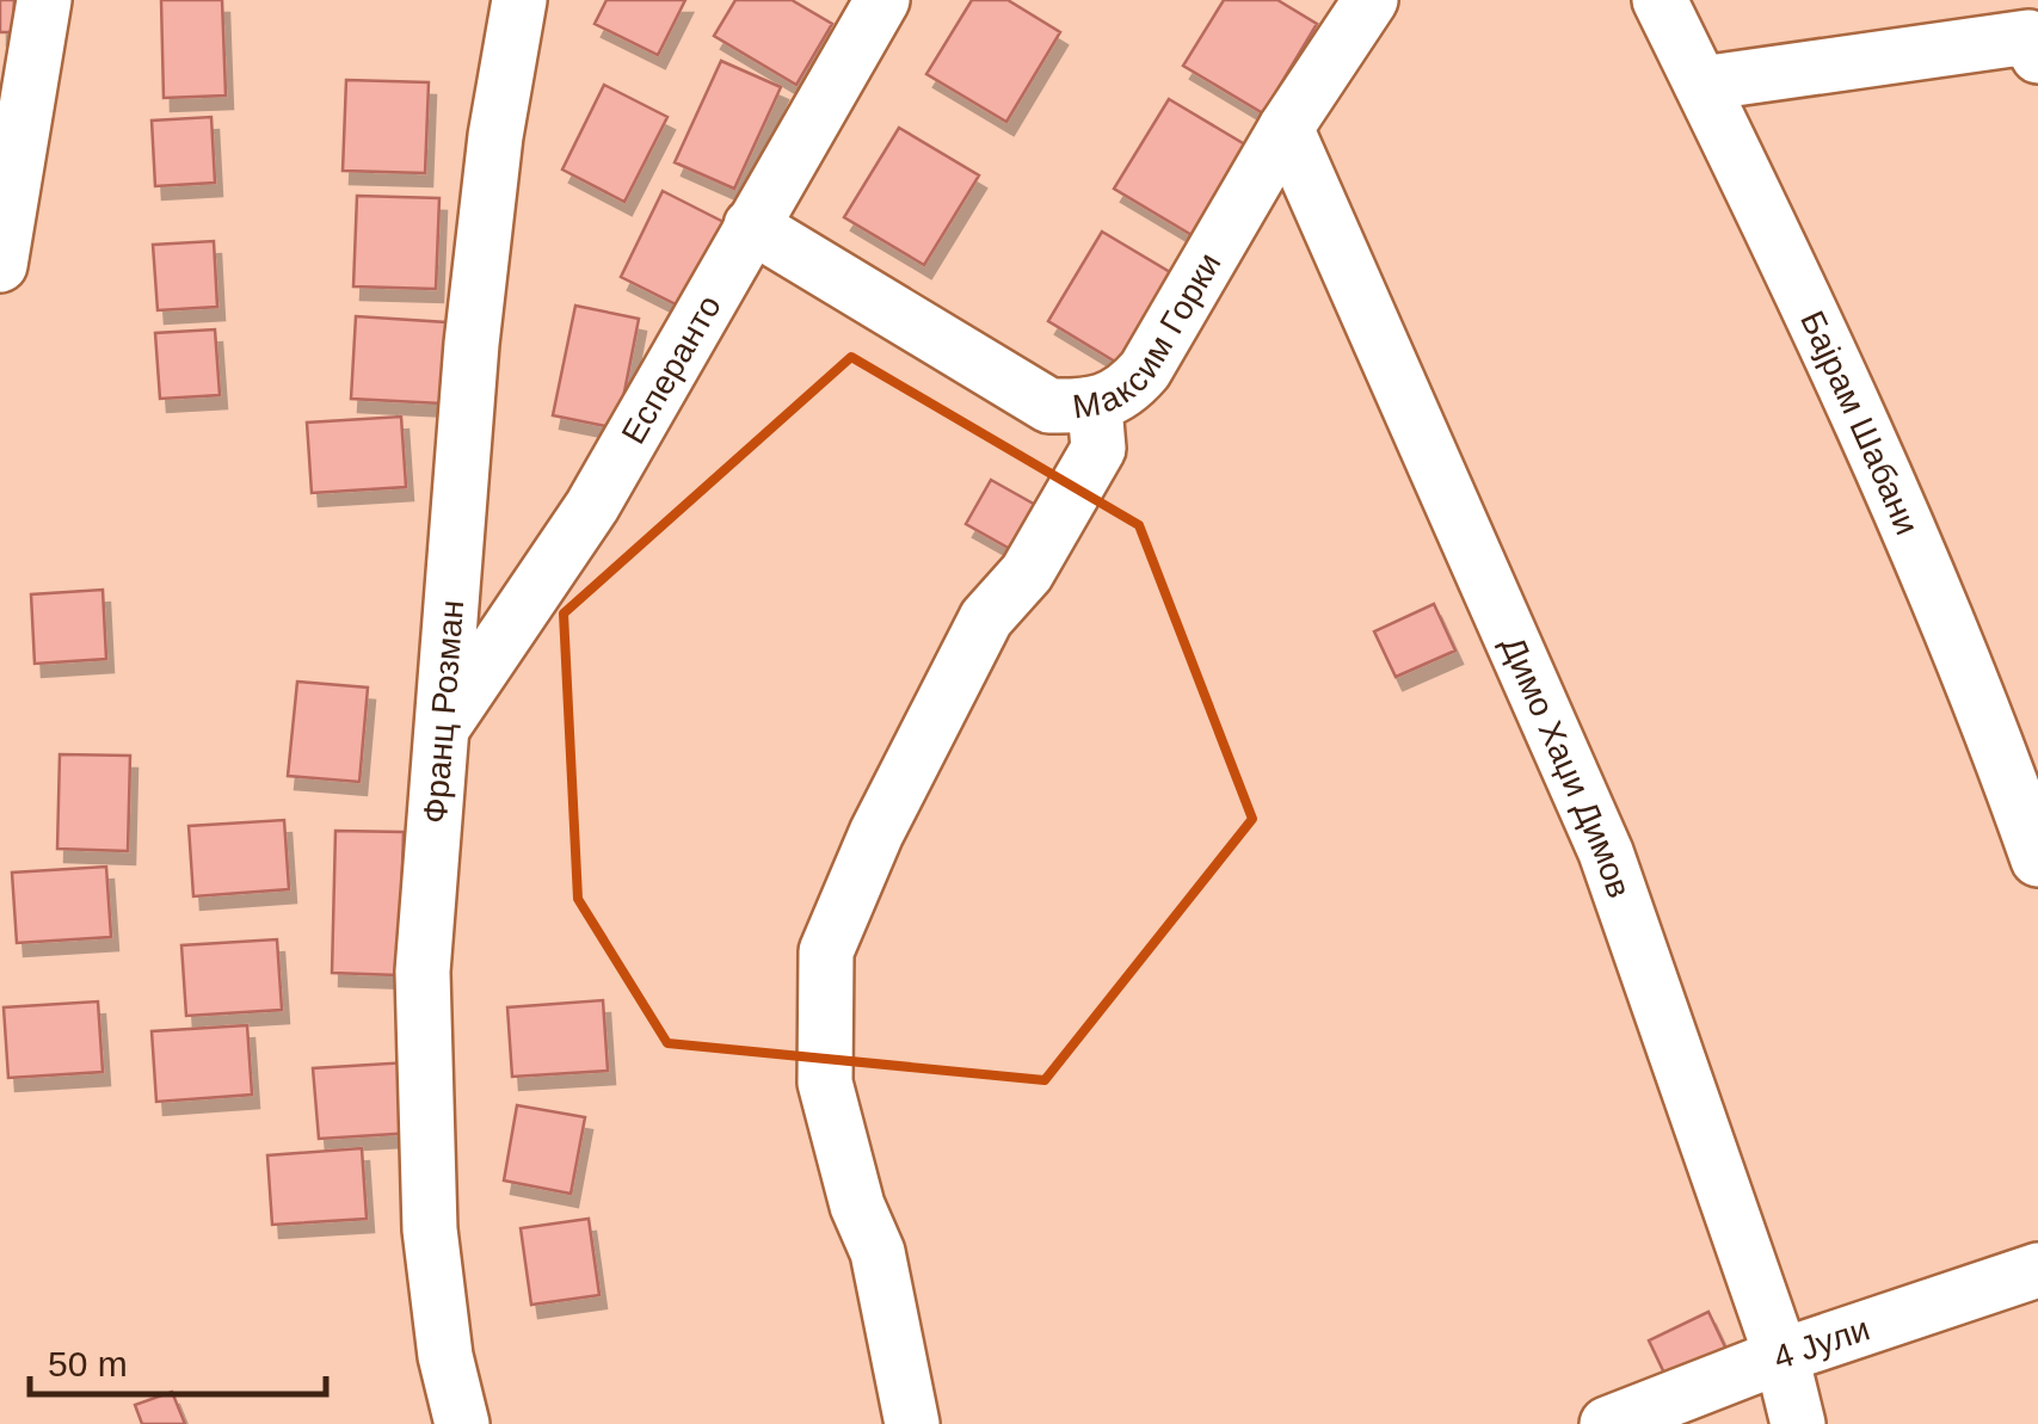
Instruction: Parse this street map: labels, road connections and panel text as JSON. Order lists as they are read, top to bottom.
{
  "streets": {
    "street": [
      "Максим Горки",
      "Есперанто",
      "Бајрам Шабани",
      "Франц Розман",
      "Димо Хаџи Димов",
      "4 Јули"
    ]
  },
  "crossings": [
    ["Максим Горки", "Есперанто"],
    ["Максим Горки", "Димо Хаџи Димов"],
    ["Есперанто", "Франц Розман"],
    ["Димо Хаџи Димов", "4 Јули"]
  ],
  "scale_bar": "50 m"
}
